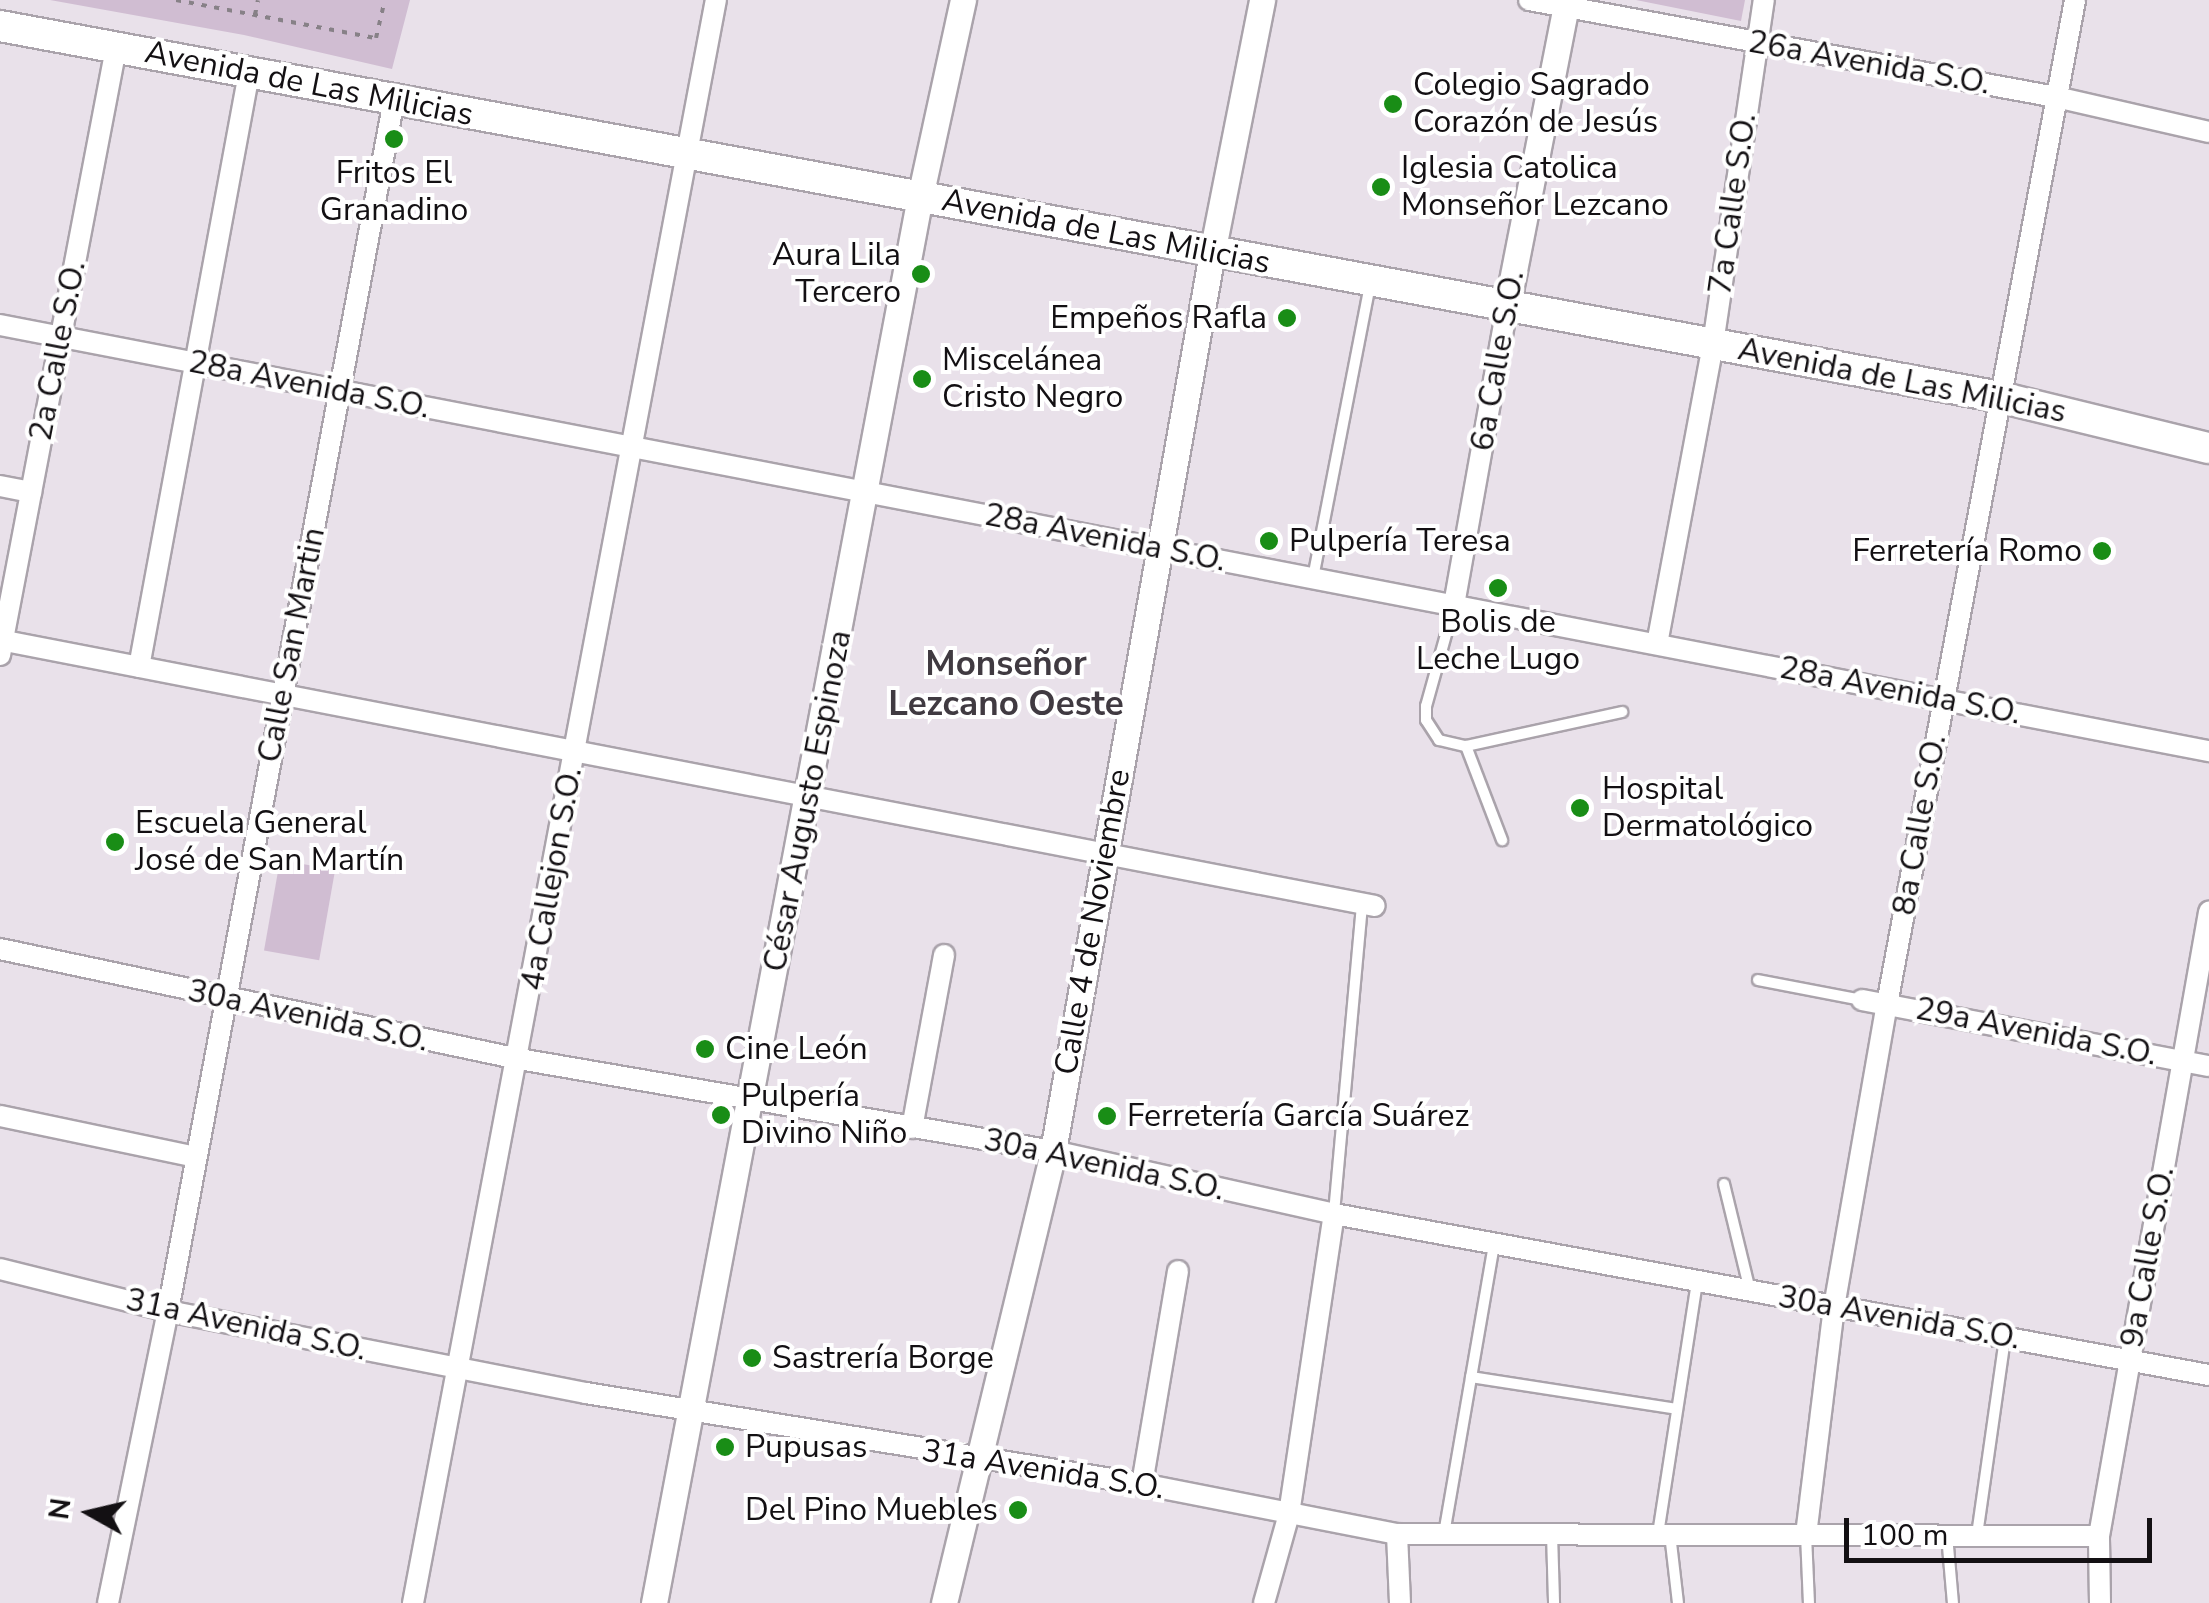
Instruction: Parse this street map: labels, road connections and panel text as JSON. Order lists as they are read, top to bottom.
{
  "streets": {
    "main road": ["Avenida de Las Milicias"],
    "street": [
      "26a Avenida S.O.",
      "7a Calle S.O.",
      "2a Calle S.O.",
      "6a Calle S.O.",
      "28a Avenida S.O.",
      "Calle San Martin",
      "César Augusto Espinoza",
      "8a Calle S.O.",
      "4a Callejon S.O.",
      "Calle 4 de Noviembre",
      "30a Avenida S.O.",
      "29a Avenida S.O.",
      "9a Calle S.O.",
      "31a Avenida S.O."
    ]
  },
  "crossings": [
    ["26a Avenida S.O.", "7a Calle S.O."],
    ["26a Avenida S.O.", "6a Calle S.O."],
    ["26a Avenida S.O.", "8a Calle S.O."],
    ["Avenida de Las Milicias", "7a Calle S.O."],
    ["Avenida de Las Milicias", "2a Calle S.O."],
    ["Avenida de Las Milicias", "6a Calle S.O."],
    ["Avenida de Las Milicias", "Calle San Martin"],
    ["Avenida de Las Milicias", "César Augusto Espinoza"],
    ["Avenida de Las Milicias", "8a Calle S.O."],
    ["Avenida de Las Milicias", "4a Callejon S.O."],
    ["Avenida de Las Milicias", "Calle 4 de Noviembre"],
    ["7a Calle S.O.", "28a Avenida S.O."],
    ["2a Calle S.O.", "28a Avenida S.O."],
    ["6a Calle S.O.", "28a Avenida S.O."],
    ["28a Avenida S.O.", "Calle San Martin"],
    ["28a Avenida S.O.", "César Augusto Espinoza"],
    ["28a Avenida S.O.", "8a Calle S.O."],
    ["28a Avenida S.O.", "4a Callejon S.O."],
    ["28a Avenida S.O.", "Calle 4 de Noviembre"],
    ["Calle San Martin", "30a Avenida S.O."],
    ["Calle San Martin", "31a Avenida S.O."],
    ["César Augusto Espinoza", "30a Avenida S.O."],
    ["César Augusto Espinoza", "31a Avenida S.O."],
    ["8a Calle S.O.", "30a Avenida S.O."],
    ["8a Calle S.O.", "29a Avenida S.O."],
    ["8a Calle S.O.", "31a Avenida S.O."],
    ["4a Callejon S.O.", "30a Avenida S.O."],
    ["4a Callejon S.O.", "31a Avenida S.O."],
    ["Calle 4 de Noviembre", "30a Avenida S.O."],
    ["Calle 4 de Noviembre", "31a Avenida S.O."],
    ["30a Avenida S.O.", "9a Calle S.O."],
    ["29a Avenida S.O.", "9a Calle S.O."],
    ["9a Calle S.O.", "31a Avenida S.O."]
  ],
  "districts": ["Monseñor Lezcano Oeste"],
  "places": [
    "Colegio Sagrado Corazón de Jesús",
    "Fritos El Granadino",
    "Iglesia Catolica Monseñor Lezcano",
    "Aura Lila Tercero",
    "Empeños Rafla",
    "Miscelánea Cristo Negro",
    "Pulpería Teresa",
    "Ferretería Romo",
    "Bolis de Leche Lugo",
    "Hospital Dermatológico",
    "Escuela General José de San Martín",
    "Cine León",
    "Pulpería Divino Niño",
    "Ferretería García Suárez",
    "Sastrería Borge",
    "Pupusas",
    "Del Pino Muebles"
  ],
  "scale_bar": "100 m",
  "north": "left"
}
